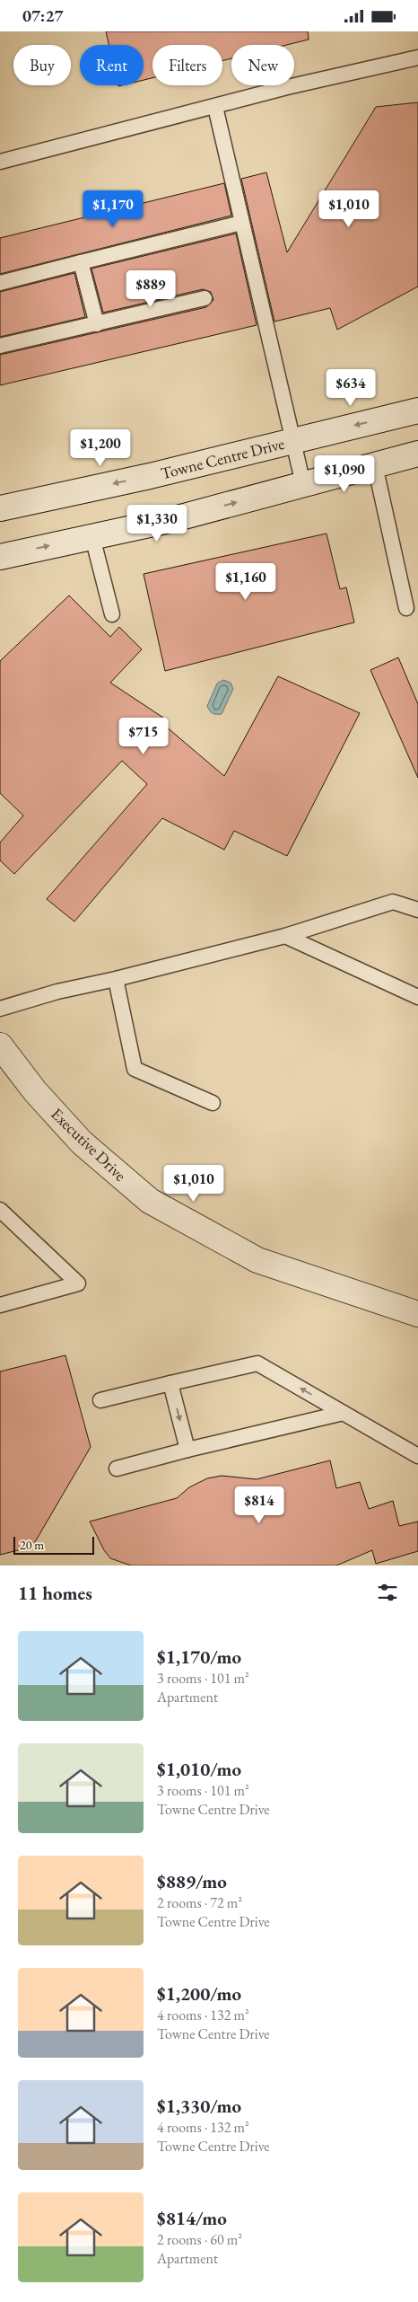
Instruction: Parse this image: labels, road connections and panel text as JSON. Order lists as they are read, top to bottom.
{
  "streets": {
    "main road": ["Towne Centre Drive", "Executive Drive"]
  },
  "scale_bar": "20 m",
  "page": {
    "status": "07:27",
    "chip": [
      "Buy",
      "Rent",
      "Filters",
      "New"
    ],
    "price": [
      "$1,170",
      "$1,010",
      "$889",
      "$634",
      "$1,200",
      "$1,090",
      "$1,330",
      "$1,160",
      "$715",
      "$1,010",
      "$814"
    ],
    "scale": "20 m",
    "heading": "11 homes",
    "list": [
      {
        "name": "$1,170/mo",
        "note": "3 rooms · 101 m² · Apartment"
      },
      {
        "name": "$1,010/mo",
        "note": "3 rooms · 101 m² · Towne Centre Drive"
      },
      {
        "name": "$889/mo",
        "note": "2 rooms · 72 m² · Towne Centre Drive"
      },
      {
        "name": "$1,200/mo",
        "note": "4 rooms · 132 m² · Towne Centre Drive"
      },
      {
        "name": "$1,330/mo",
        "note": "4 rooms · 132 m² · Towne Centre Drive"
      },
      {
        "name": "$814/mo",
        "note": "2 rooms · 60 m² · Apartment"
      }
    ]
  }
}
